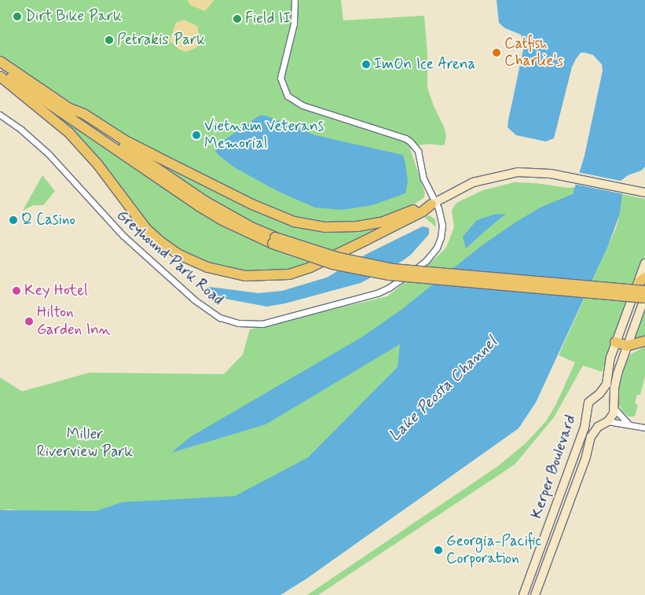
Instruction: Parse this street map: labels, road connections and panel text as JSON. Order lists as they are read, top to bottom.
{
  "streets": {
    "main road": ["Kerper Boulevard"],
    "street": ["Greyhound Park Road"]
  },
  "water": ["Lake Peosta Channel"],
  "parks": ["Miller Riverview Park"],
  "places": [
    "Dirt Bike Park",
    "Field II",
    "Petrakis Park",
    "Catfish Charlie's",
    "ImOn Ice Arena",
    "Vietnam Veterans Memorial",
    "Q Casino",
    "Key Hotel",
    "Hilton Garden Inn",
    "Georgia-Pacific Corporation"
  ]
}
